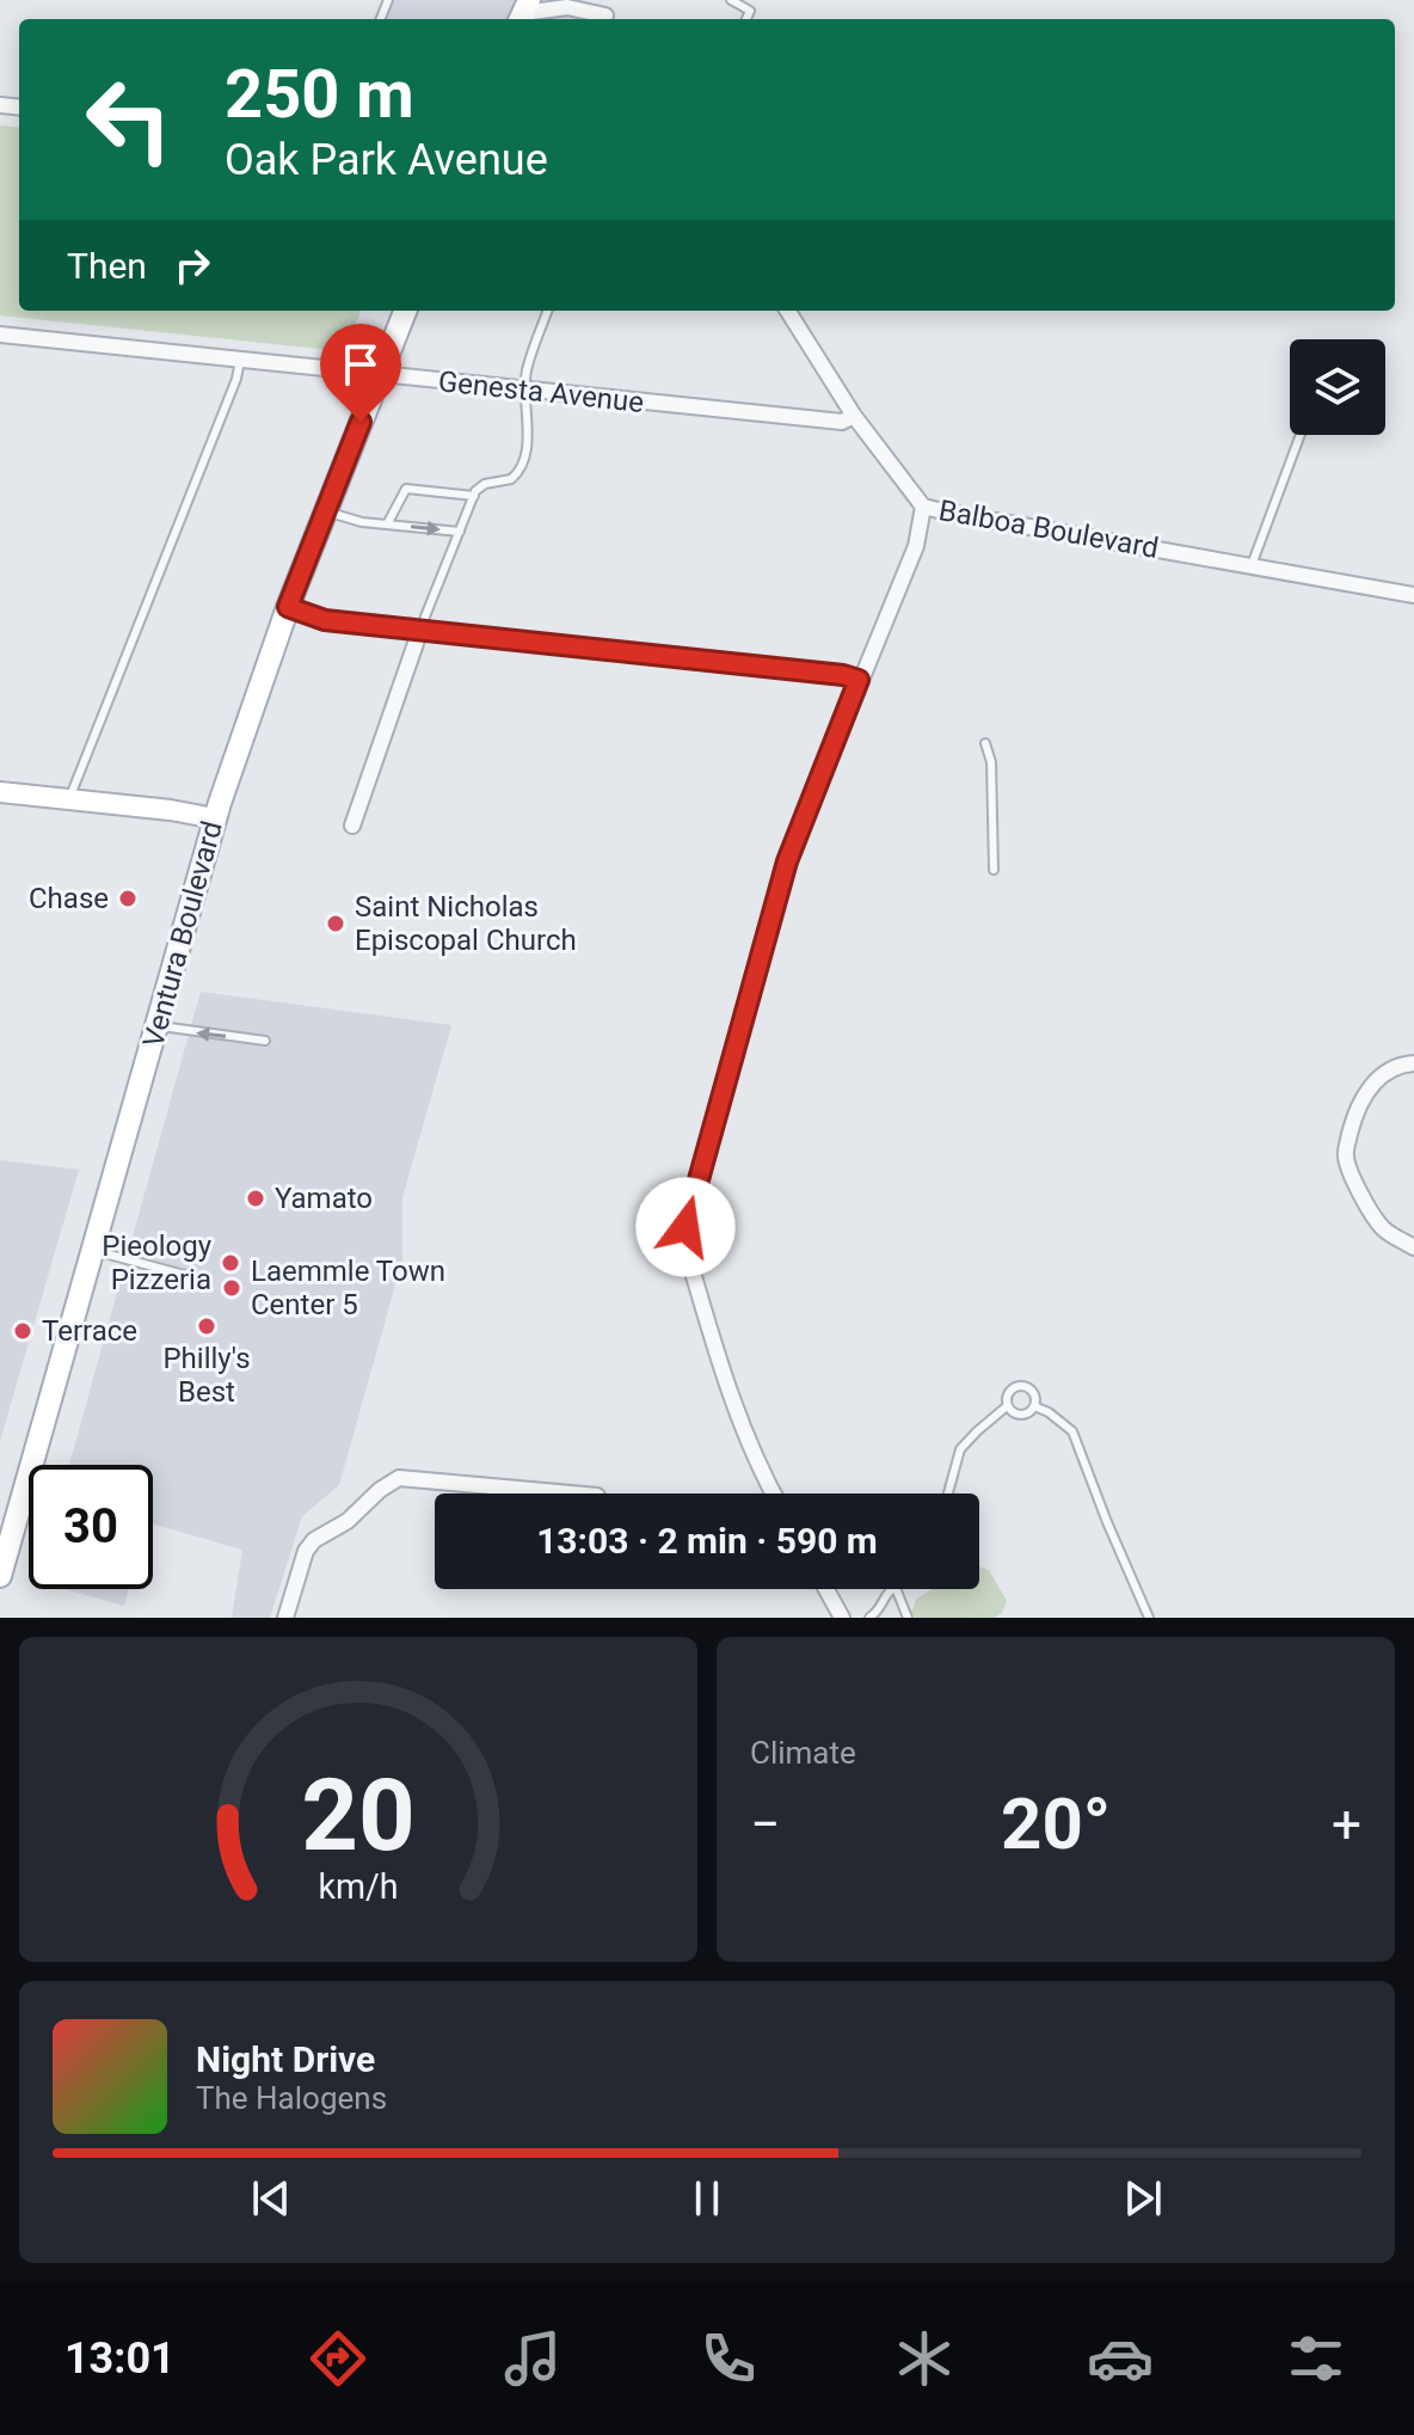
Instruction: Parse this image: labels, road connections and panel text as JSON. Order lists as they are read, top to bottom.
{
  "streets": {
    "main road": ["Ventura Boulevard"],
    "street": ["Genesta Avenue", "Balboa Boulevard"]
  },
  "crossings": [
    ["Genesta Avenue", "Balboa Boulevard"],
    ["Genesta Avenue", "Ventura Boulevard"]
  ],
  "places": [
    "Chase",
    "Saint Nicholas Episcopal Church",
    "Yamato",
    "Pieology Pizzeria",
    "Laemmle Town Center 5",
    "Philly's Best",
    "Terrace"
  ],
  "page": {
    "turn": ["250 m", "Oak Park Avenue"],
    "then": "Then",
    "limit": "30",
    "trip": "13:03 · 2 min · 590 m",
    "tile": "Climate",
    "heat": ["−", "20°", "+"],
    "song": ["Night Drive", "The Halogens"],
    "tabs": "13:01",
    "gauge": ["20", "km/h"]
  }
}
